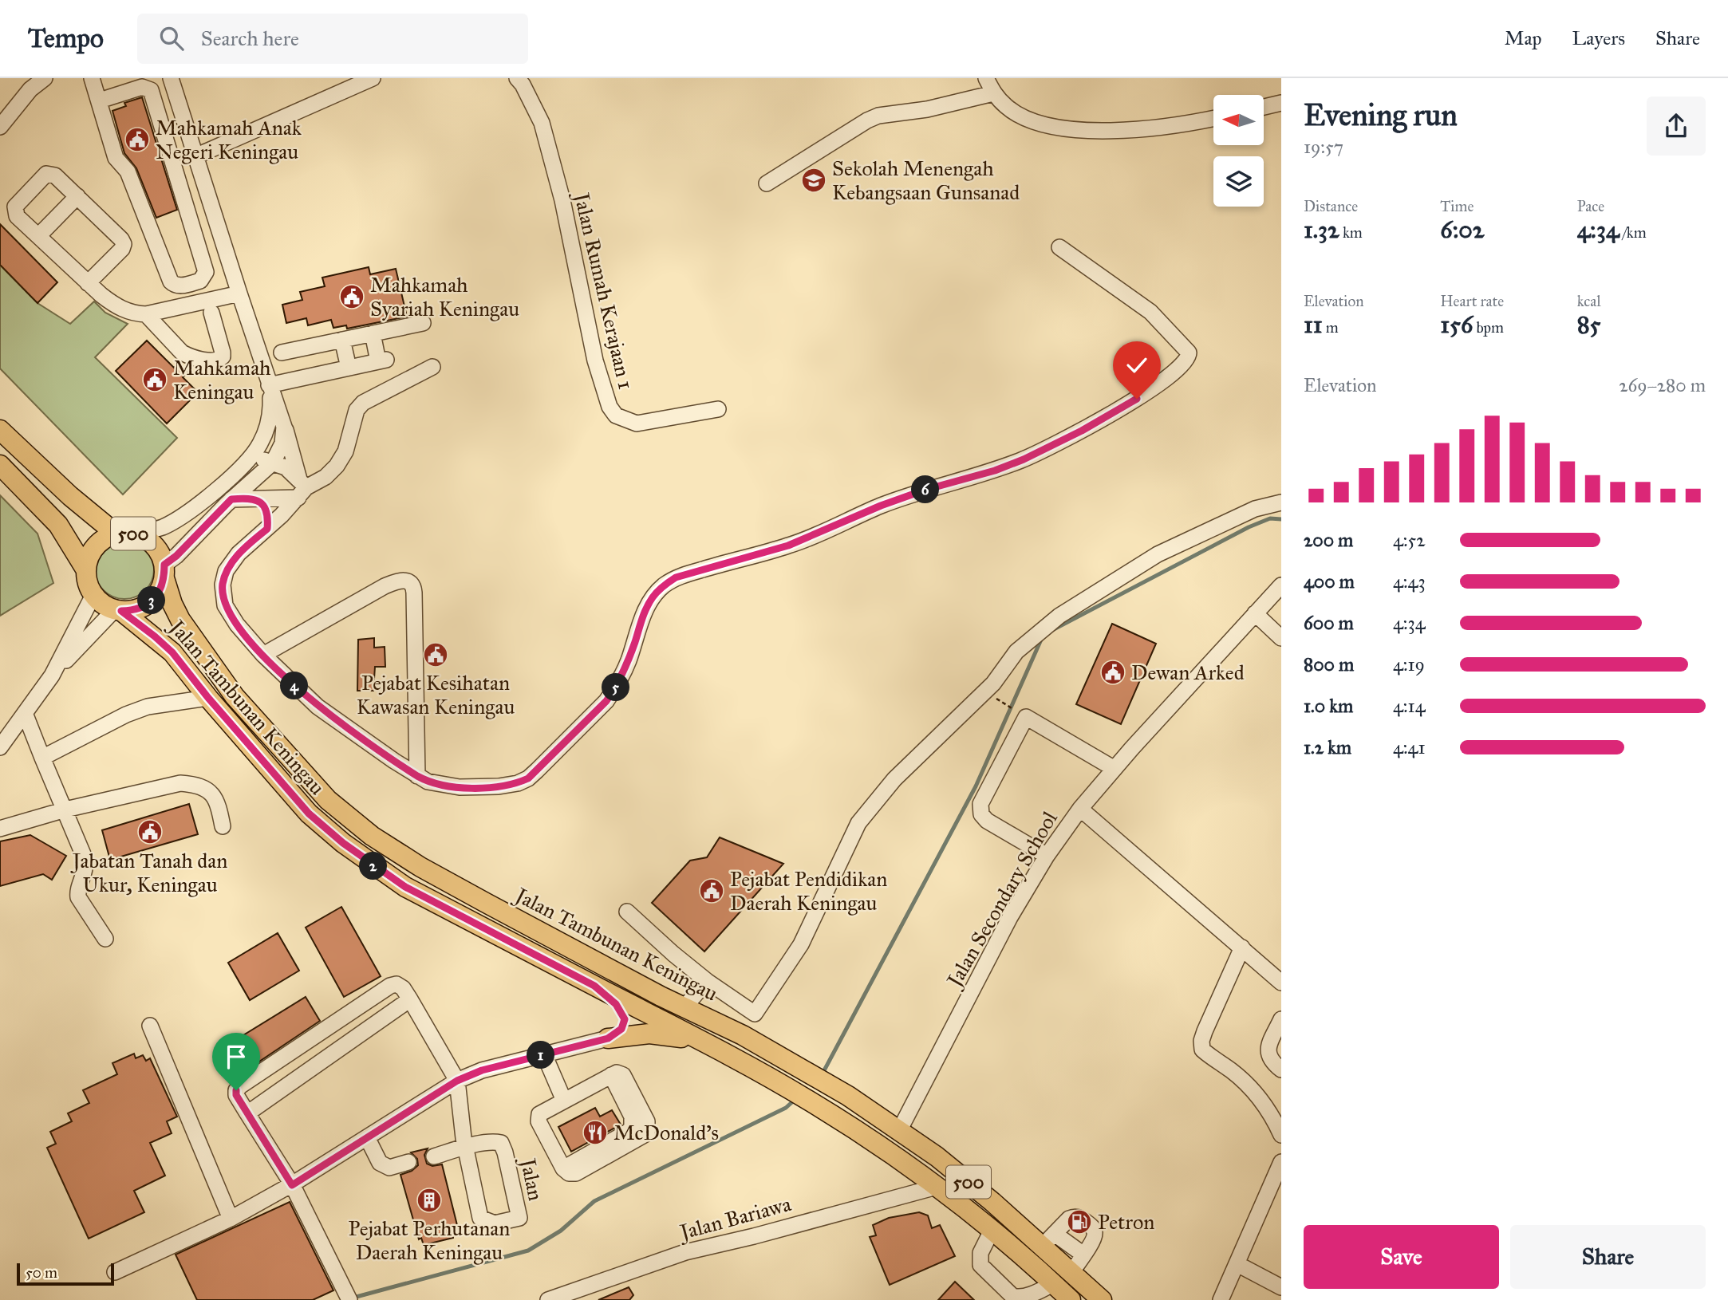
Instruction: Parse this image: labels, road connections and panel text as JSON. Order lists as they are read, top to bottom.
{
  "streets": {
    "main road": ["500", "Jalan Tambunan Keningau"],
    "street": [
      "Jalan Rumah Kerajaan 1",
      "Jalan Secondary School",
      "Jalan",
      "Jalan Bariawa"
    ]
  },
  "crossings": [
    ["500", "Jalan Tambunan Keningau"],
    ["Jalan Tambunan Keningau", "Jalan Secondary School"],
    ["Jalan Tambunan Keningau", "Jalan Bariawa"]
  ],
  "places": {
    "public building": [
      "Mahkamah Anak Negeri Keningau",
      "Mahkamah Syariah Keningau",
      "Mahkamah Keningau",
      "Pejabat Kesihatan Kawasan Keningau",
      "Dewan Arked",
      "Jabatan Tanah dan Ukur, Keningau",
      "Pejabat Pendidikan Daerah Keningau"
    ],
    "school or university": ["Sekolah Menengah Kebangsaan Gunsanad"],
    "restaurant": ["McDonald's"],
    "building": ["Pejabat Perhutanan Daerah Keningau"],
    "fuel station": ["Petron"]
  },
  "scale_bar": "50 m",
  "north": "left",
  "page": {
    "header": "Tempo",
    "search": "Search here",
    "nav": ["Map", "Layers", "Share"],
    "heading": ["Evening run", "19:57"],
    "stats": [
      ["Distance", "1.32 km"],
      ["Time", "6:02"],
      ["Pace", "4:34 /km"],
      ["Elevation", "11 m"],
      ["Heart rate", "156 bpm"],
      ["kcal", "85"]
    ],
    "chart": ["Elevation", "269–280 m"],
    "pins": [
      "6",
      "3",
      "4",
      "5",
      "2",
      "1"
    ],
    "list": [
      {
        "name": "200 m",
        "note": "4:52"
      },
      {
        "name": "400 m",
        "note": "4:43"
      },
      {
        "name": "600 m",
        "note": "4:34"
      },
      {
        "name": "800 m",
        "note": "4:19"
      },
      {
        "name": "1.0 km",
        "note": "4:14"
      },
      {
        "name": "1.2 km",
        "note": "4:41"
      }
    ],
    "buttons": ["Save", "Share"],
    "scale": "50 m"
  }
}
